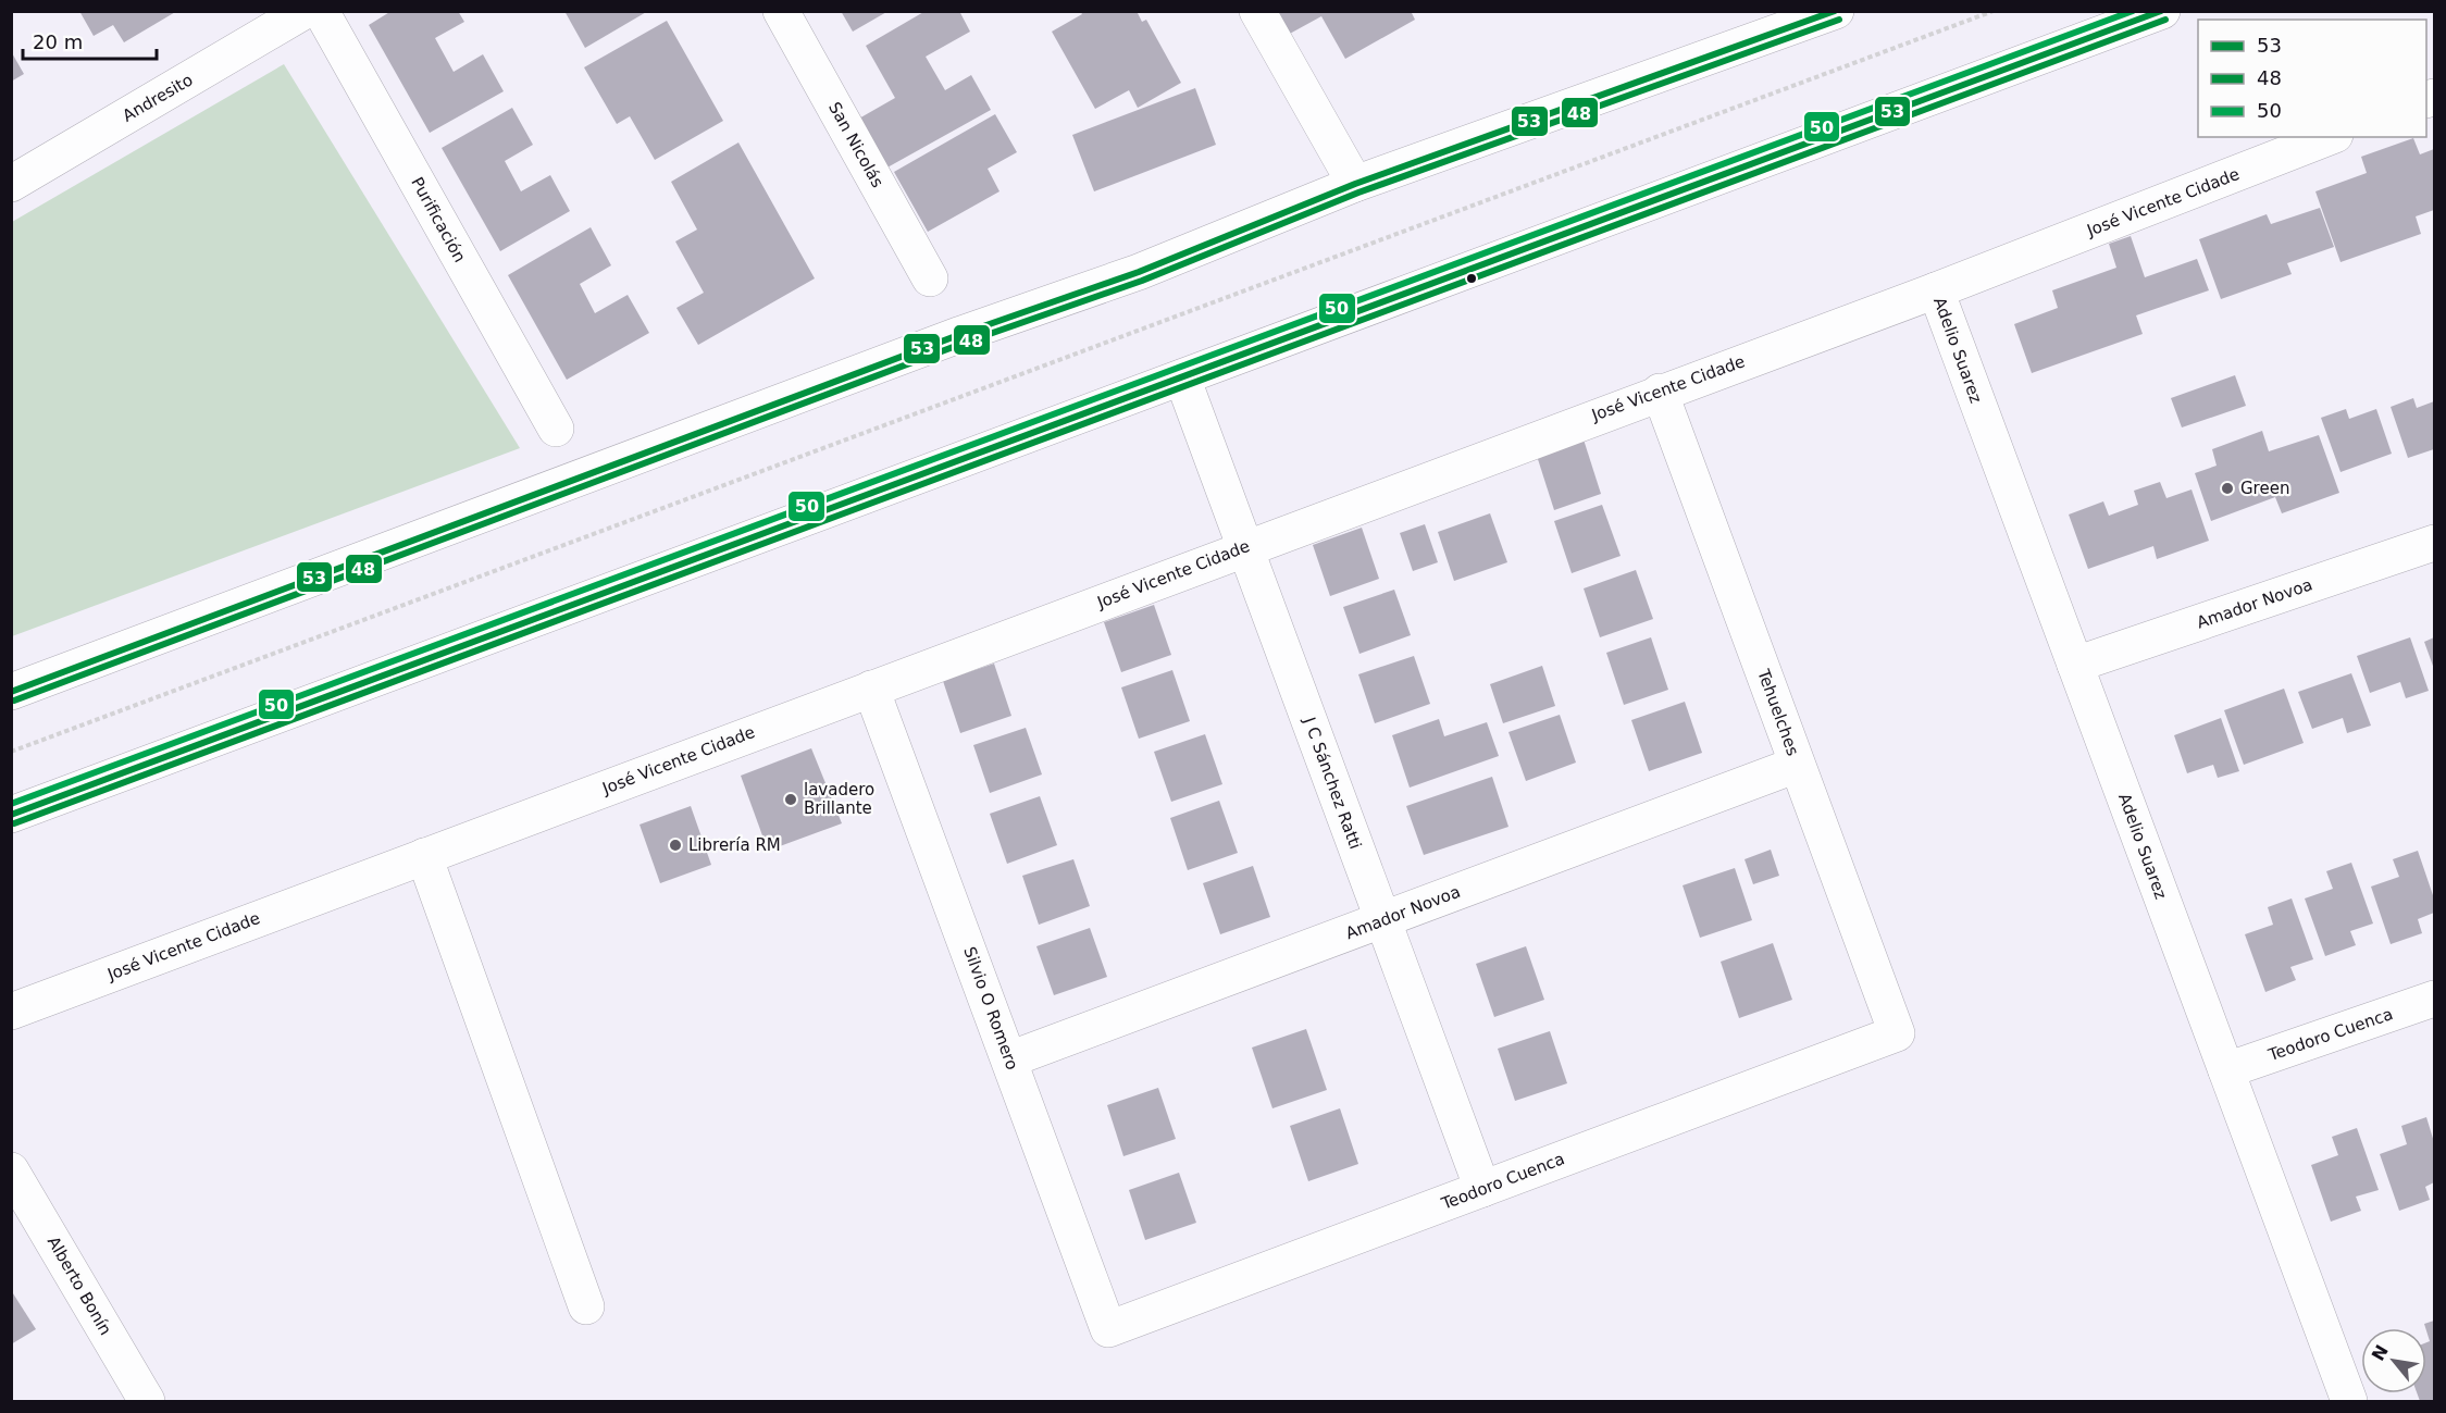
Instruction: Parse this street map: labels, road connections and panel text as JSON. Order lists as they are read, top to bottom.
{
  "streets": {
    "street": [
      "Andresito",
      "San Nicolás",
      "José Vicente Cidade",
      "Purificación",
      "Adelio Suarez",
      "Amador Novoa",
      "Tehuelches",
      "J C Sánchez Ratti",
      "Silvio O Romero",
      "Teodoro Cuenca",
      "Alberto Bonín"
    ]
  },
  "crossings": [
    ["José Vicente Cidade", "Adelio Suarez"],
    ["José Vicente Cidade", "Tehuelches"],
    ["José Vicente Cidade", "J C Sánchez Ratti"],
    ["José Vicente Cidade", "Silvio O Romero"],
    ["Adelio Suarez", "Amador Novoa"],
    ["Adelio Suarez", "Teodoro Cuenca"],
    ["Amador Novoa", "Tehuelches"],
    ["Amador Novoa", "J C Sánchez Ratti"],
    ["Amador Novoa", "Silvio O Romero"],
    ["Tehuelches", "Teodoro Cuenca"],
    ["J C Sánchez Ratti", "Teodoro Cuenca"],
    ["Silvio O Romero", "Teodoro Cuenca"]
  ],
  "places": ["Green", "lavadero Brillante", "Librería RM"],
  "lines": ["transit line 53", "transit line 50", "transit line 48"],
  "legend": ["53", "48", "50"],
  "scale_bar": "20 m",
  "north": "top left"
}
